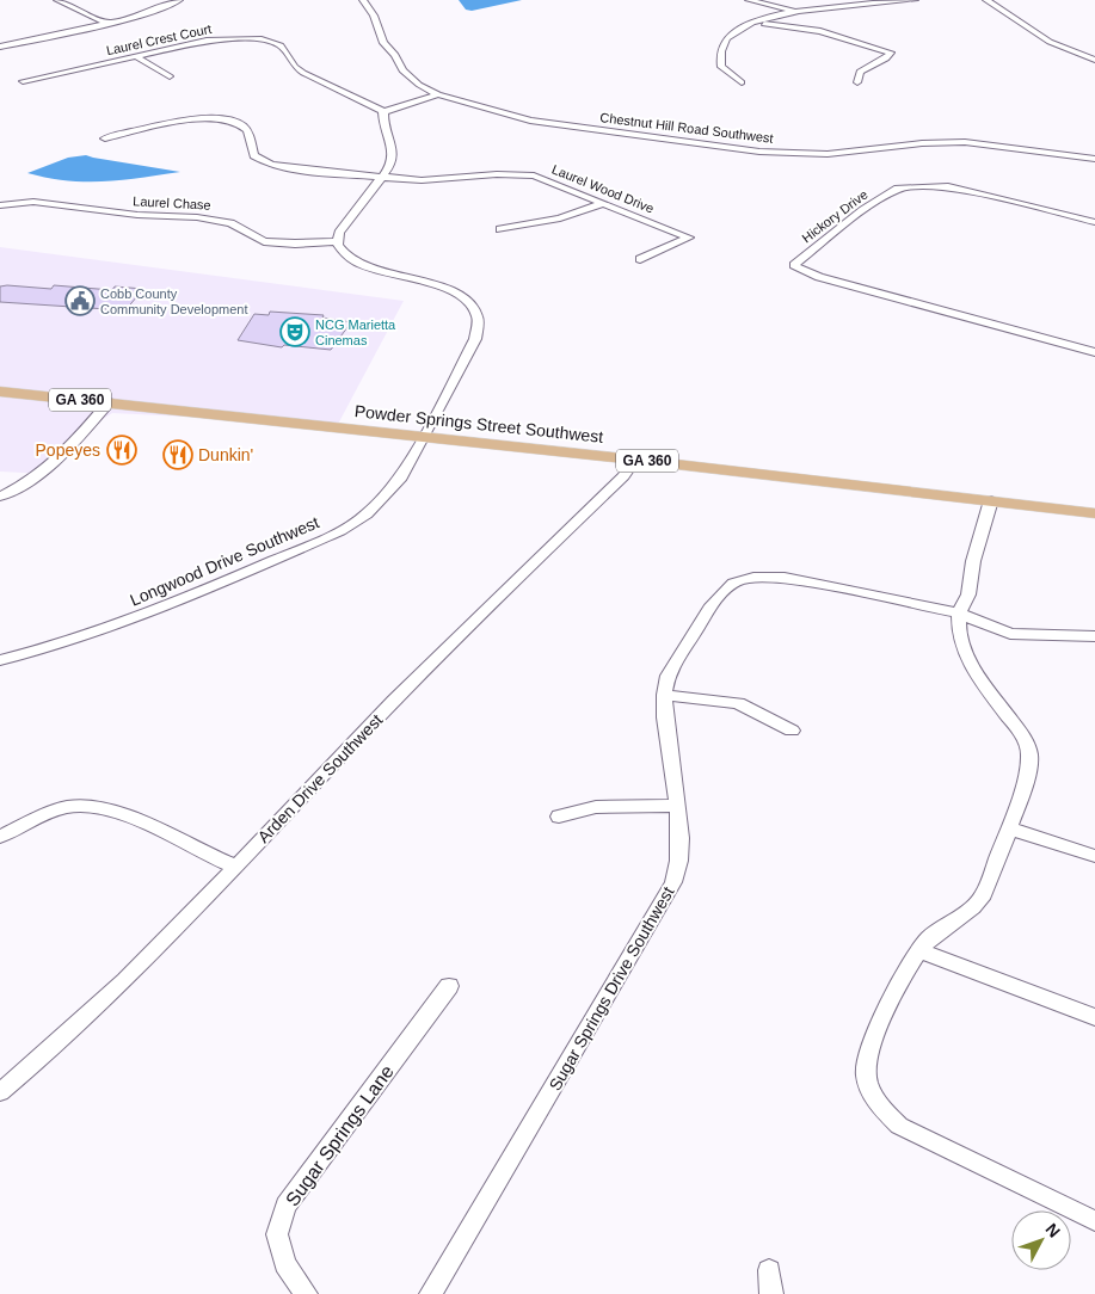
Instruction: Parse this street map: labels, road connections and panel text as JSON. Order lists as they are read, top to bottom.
{
  "streets": {
    "main road": ["GA 360", "Powder Springs Street Southwest"],
    "street": [
      "Laurel Crest Court",
      "Chestnut Hill Road Southwest",
      "Laurel Wood Drive",
      "Laurel Chase",
      "Hickory Drive",
      "Longwood Drive Southwest",
      "Arden Drive Southwest",
      "Sugar Springs Drive Southwest",
      "Sugar Springs Lane"
    ]
  },
  "crossings": [
    ["Laurel Chase", "Longwood Drive Southwest"],
    ["Powder Springs Street Southwest", "Longwood Drive Southwest"],
    ["Powder Springs Street Southwest", "Arden Drive Southwest"]
  ],
  "places": {
    "public building": ["Cobb County Community Development"],
    "theatre": ["NCG Marietta Cinemas"],
    "restaurant": ["Popeyes", "Dunkin'"]
  },
  "north": "top right"
}
